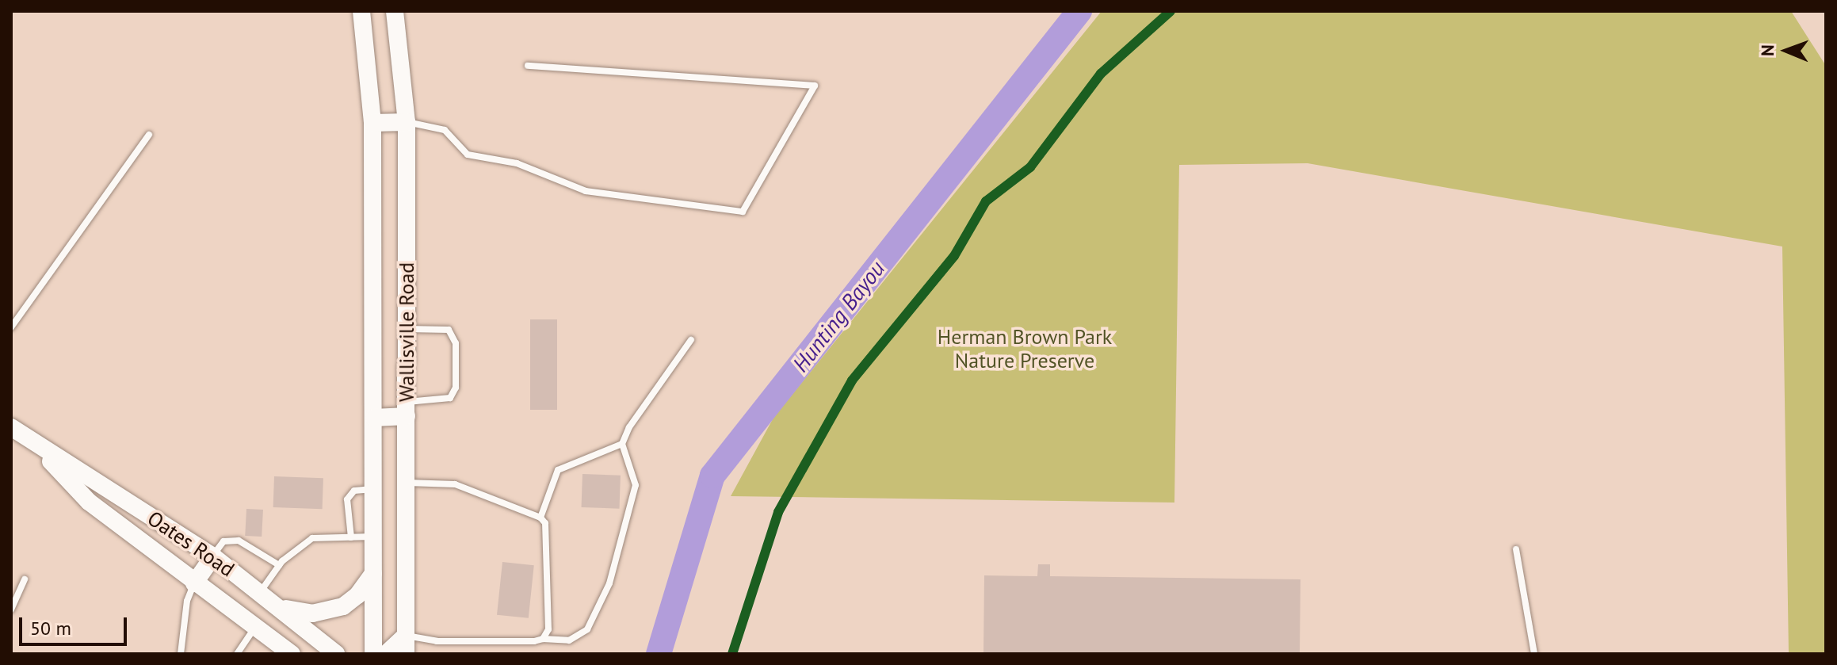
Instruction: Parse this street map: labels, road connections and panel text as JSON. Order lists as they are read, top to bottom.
{
  "streets": {
    "main road": ["Wallisville Road", "Oates Road"]
  },
  "water": ["Hunting Bayou"],
  "parks": ["Herman Brown Park Nature Preserve"],
  "scale_bar": "50 m",
  "north": "left"
}
